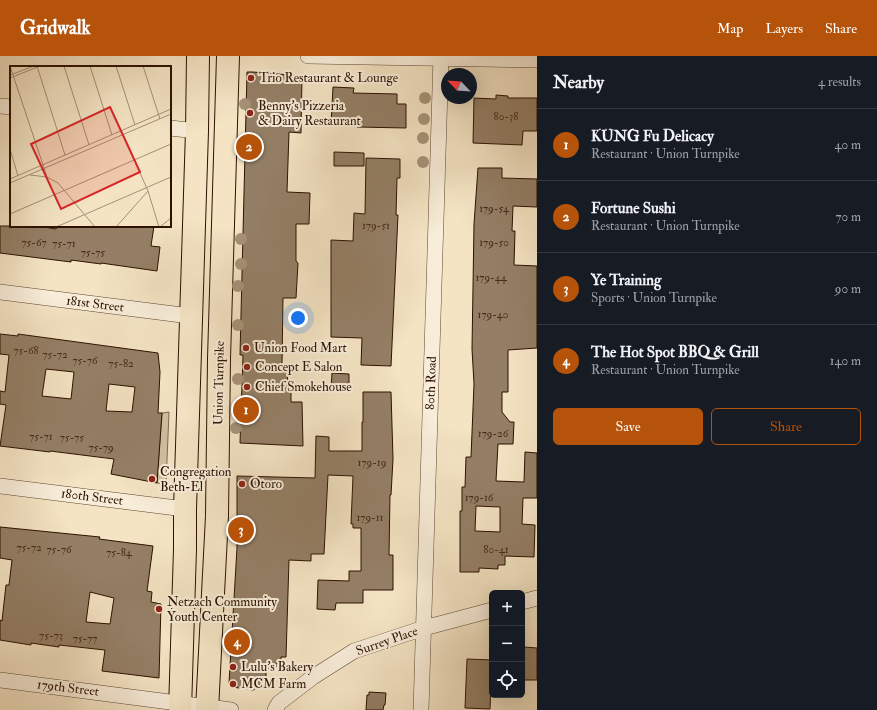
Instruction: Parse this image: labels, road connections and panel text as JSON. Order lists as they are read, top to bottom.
{
  "streets": {
    "main road": ["Union Turnpike"],
    "street": [
      "181st Street",
      "80th Road",
      "180th Street",
      "Surrey Place",
      "179th Street"
    ]
  },
  "crossings": [
    ["Union Turnpike", "179th Street"],
    ["80th Road", "Surrey Place"]
  ],
  "places": [
    "Trio Restaurant & Lounge",
    "Benny's Pizzeria & Dairy Restaurant",
    "Union Food Mart",
    "Concept E Salon",
    "Chief Smokehouse",
    "Congregation Beth-El",
    "Otoro",
    "Netzach Community Youth Center",
    "Lulu's Bakery",
    "MCM Farm"
  ],
  "house_numbers": [
    "80-38",
    "179-54",
    "179-51",
    "75-67",
    "179-50",
    "75-71",
    "75-75",
    "179-44",
    "179-40",
    "75-68",
    "75-72",
    "75-76",
    "75-82",
    "179-26",
    "75-71",
    "75-75",
    "75-79",
    "179-19",
    "179-16",
    "179-11",
    "75-72",
    "75-76",
    "80-41",
    "75-84",
    "75-73",
    "75-77"
  ],
  "north": "top left",
  "page": {
    "header": "Gridwalk",
    "nav": ["Map", "Layers", "Share"],
    "heading": ["Nearby", "4 results"],
    "list": [
      {
        "mark": "1",
        "name": "KUNG Fu Delicacy",
        "note": "Restaurant · Union Turnpike",
        "value": "40 m"
      },
      {
        "mark": "2",
        "name": "Fortune Sushi",
        "note": "Restaurant · Union Turnpike",
        "value": "70 m"
      },
      {
        "mark": "3",
        "name": "Ye Training",
        "note": "Sports · Union Turnpike",
        "value": "90 m"
      },
      {
        "mark": "4",
        "name": "The Hot Spot BBQ & Grill",
        "note": "Restaurant · Union Turnpike",
        "value": "140 m"
      }
    ],
    "pins": [
      "2",
      "1",
      "3",
      "4"
    ],
    "buttons": ["Save", "Share"],
    "map_buttons": ["+", "−"]
  }
}
